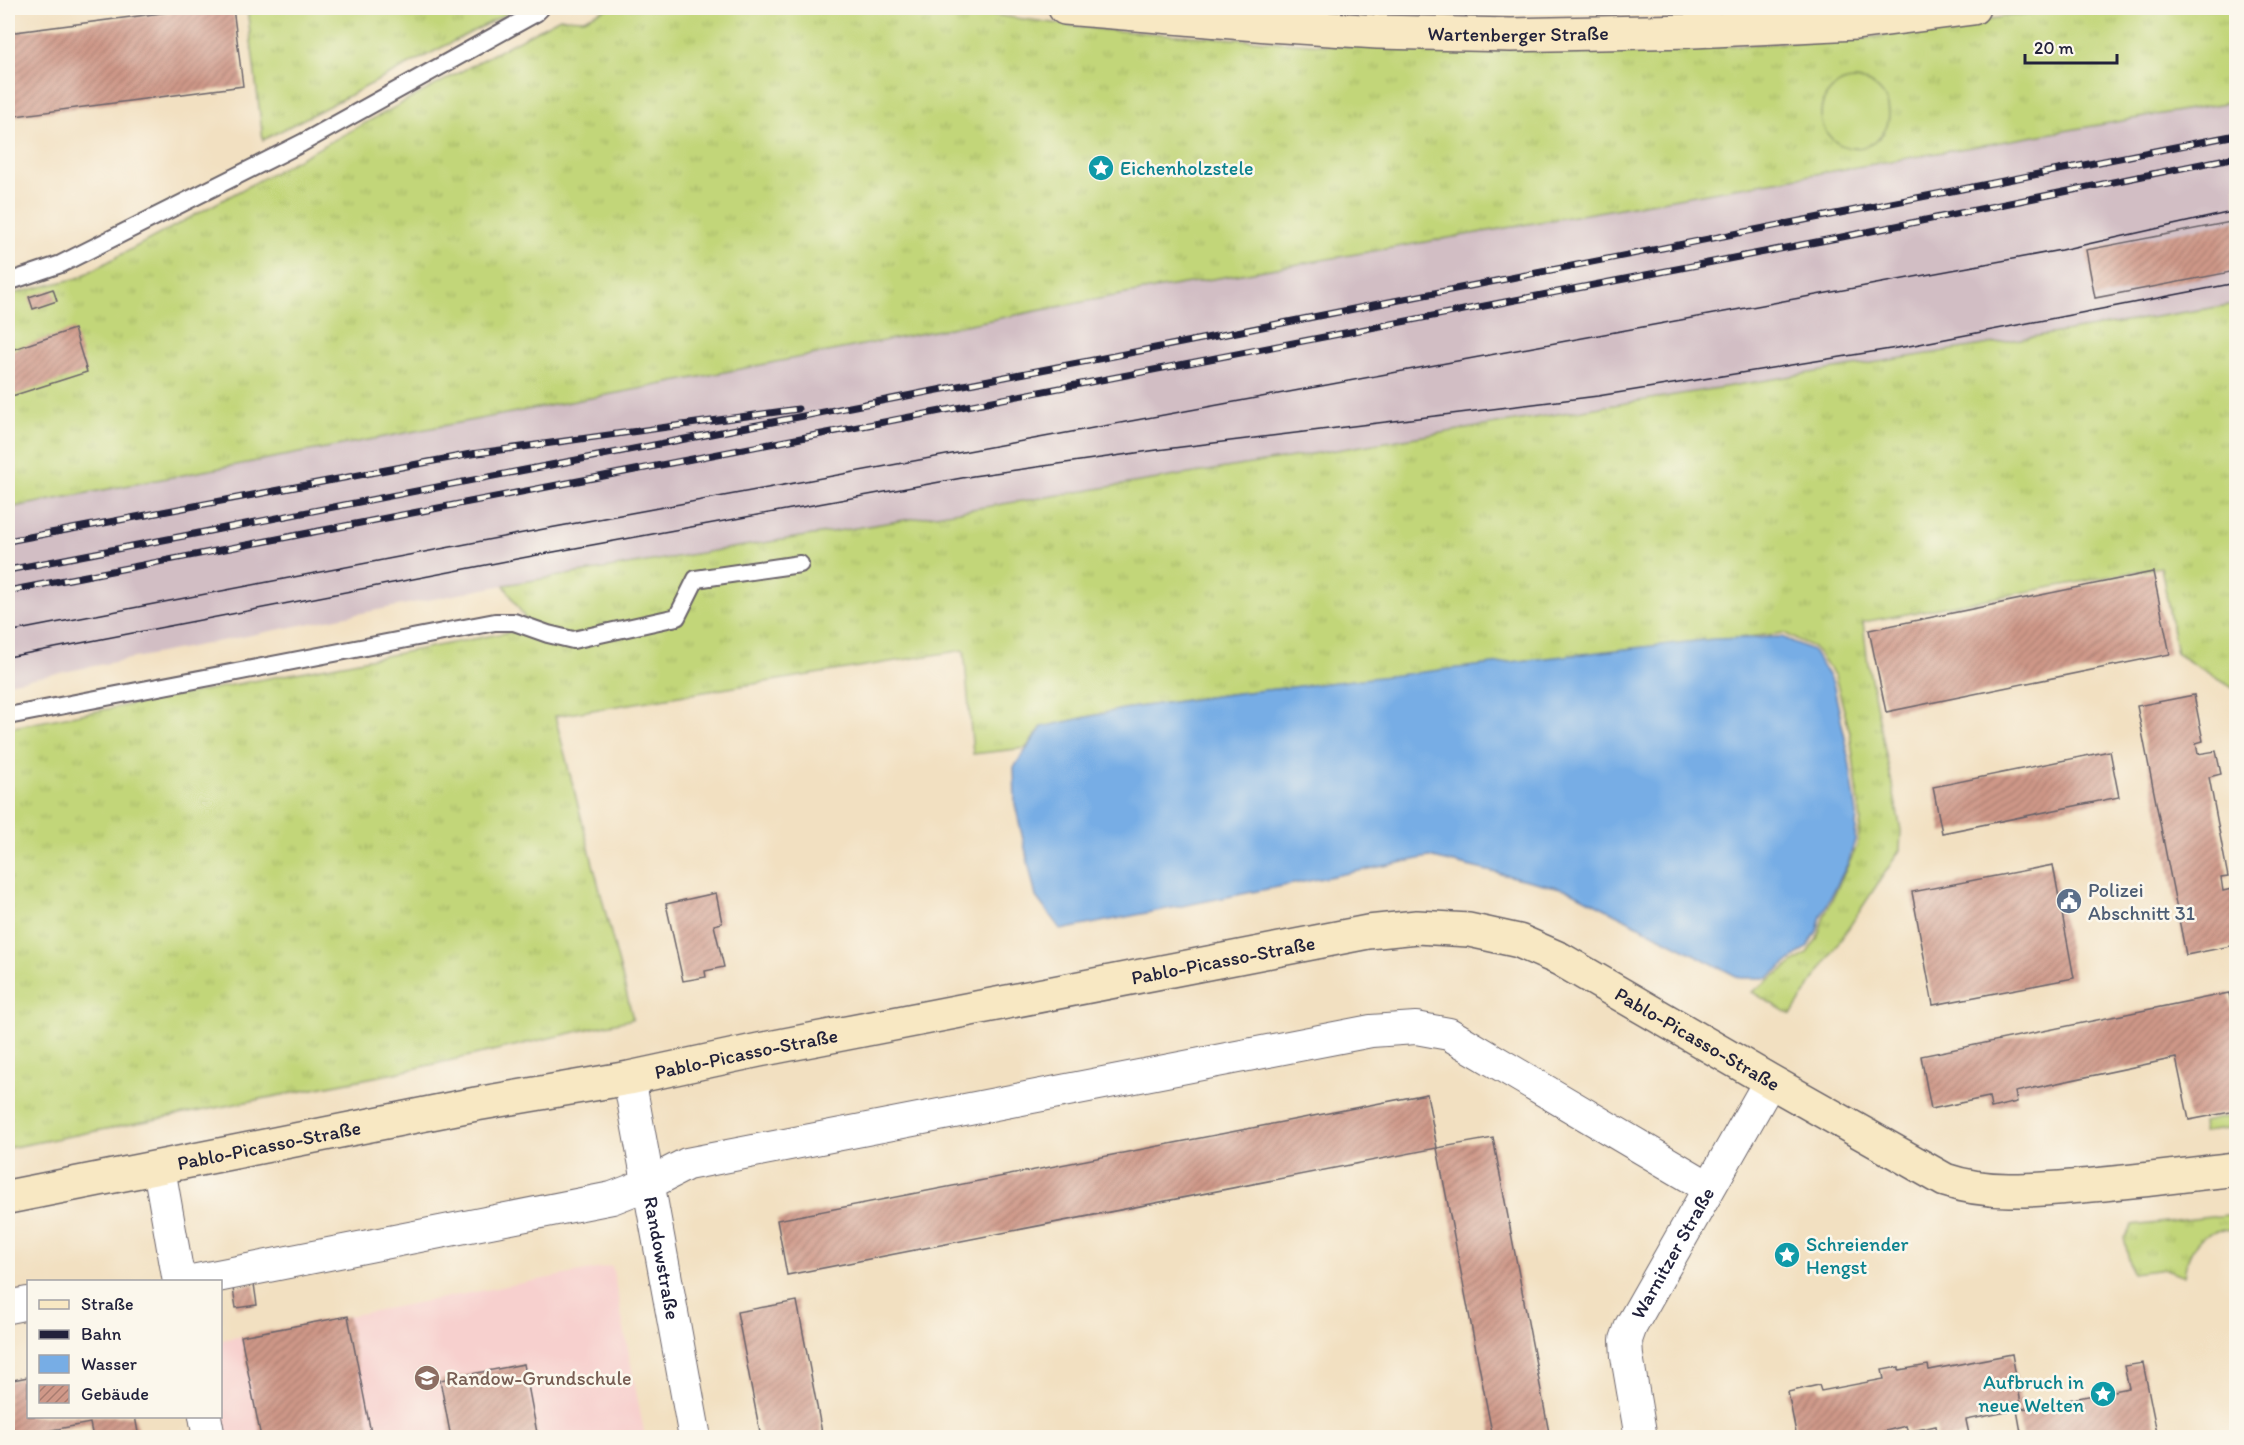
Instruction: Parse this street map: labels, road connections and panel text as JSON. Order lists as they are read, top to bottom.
{
  "streets": {
    "main road": ["Wartenberger Straße", "Pablo-Picasso-Straße"],
    "street": ["Warnitzer Straße", "Randowstraße"]
  },
  "crossings": [
    ["Pablo-Picasso-Straße", "Warnitzer Straße"],
    ["Pablo-Picasso-Straße", "Randowstraße"]
  ],
  "places": {
    "place": ["Eichenholzstele", "Schreiender Hengst", "Aufbruch in neue Welten"],
    "public building": ["Polizei Abschnitt 31"],
    "school or university": ["Randow-Grundschule"]
  },
  "legend": [
    "Straße",
    "Bahn",
    "Wasser",
    "Gebäude"
  ],
  "scale_bar": "20 m"
}
